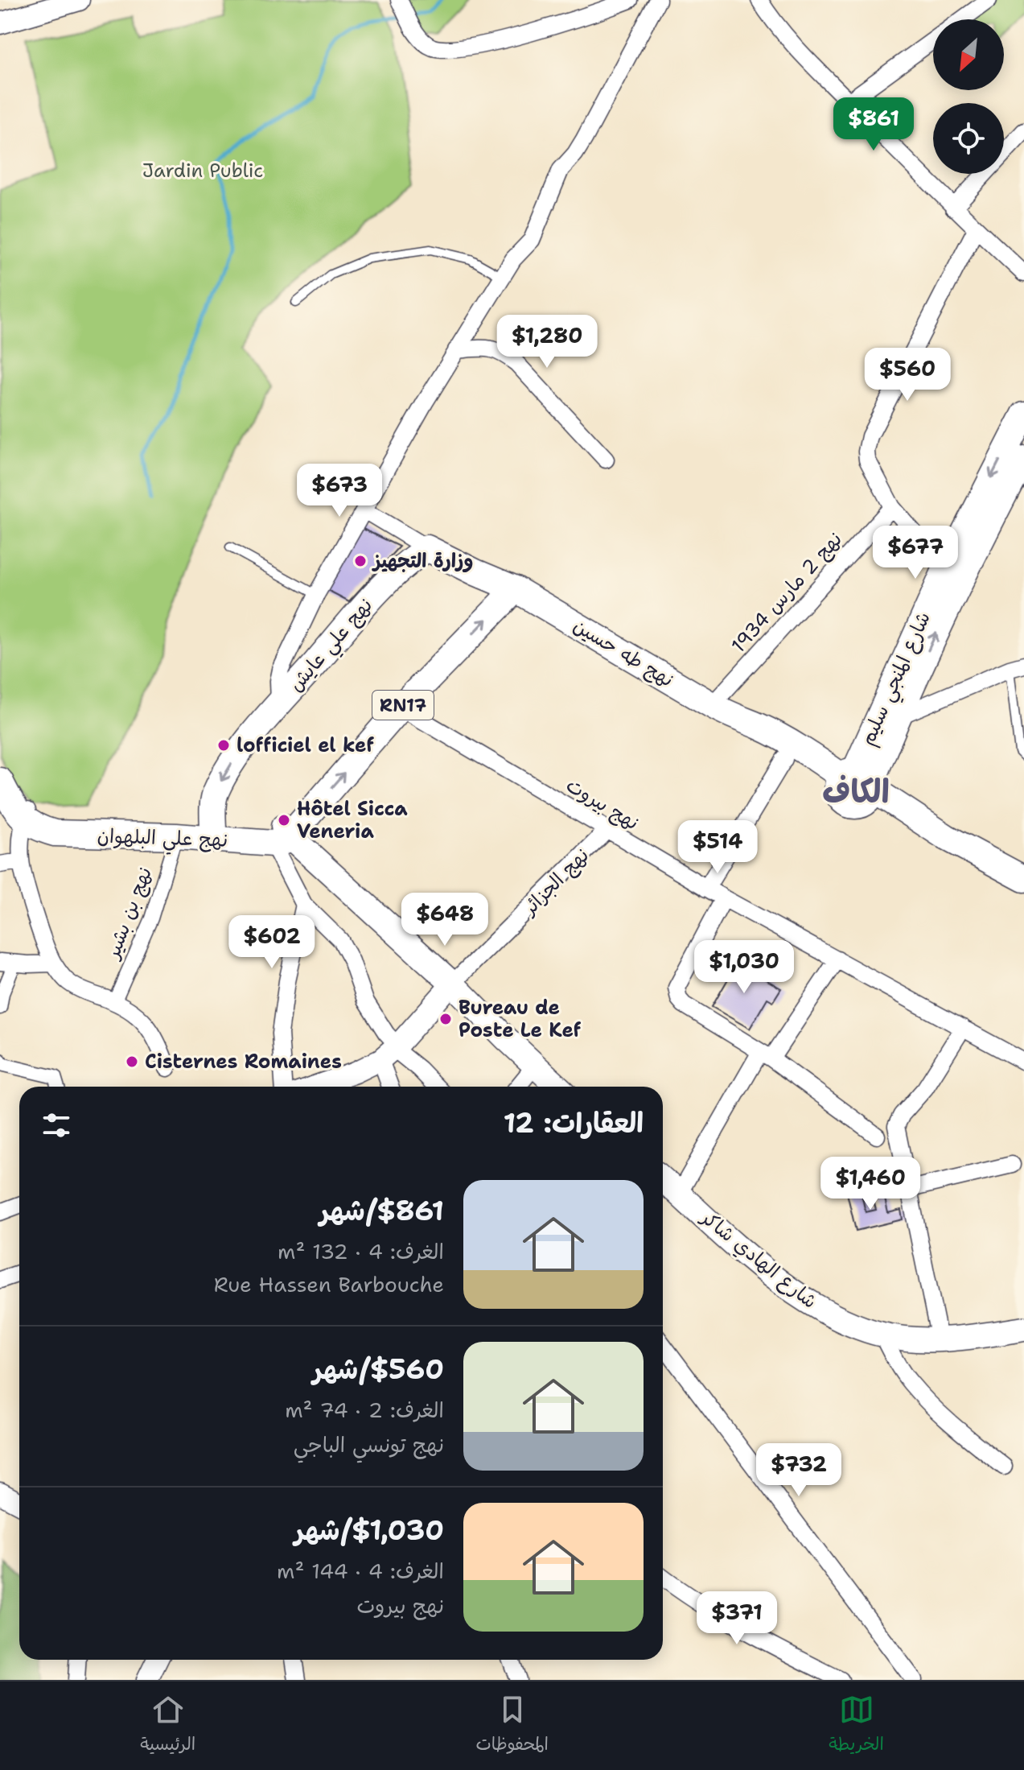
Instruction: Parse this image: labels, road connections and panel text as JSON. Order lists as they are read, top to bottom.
{
  "streets": {
    "main road": [
      "نهج علي عايش",
      "نهج طه حسين",
      "شارع المنجي سليم",
      "RN17",
      "نهج علي البلهوان",
      "شارع الهادي شاكر"
    ],
    "street": [
      "نهج 2 مارس 1934",
      "نهج بيروت",
      "نهج الجزائر",
      "نهج بن بشير"
    ]
  },
  "crossings": [
    ["نهج 2 مارس 1934", "نهج طه حسين"],
    ["نهج علي عايش", "نهج علي البلهوان"],
    ["نهج طه حسين", "شارع المنجي سليم"],
    ["نهج طه حسين", "RN17"],
    ["RN17", "نهج بيروت"],
    ["RN17", "نهج علي البلهوان"],
    ["نهج بيروت", "نهج الجزائر"],
    ["نهج علي البلهوان", "نهج بن بشير"]
  ],
  "districts": ["الكاف"],
  "parks": ["Jardin Public"],
  "places": [
    "وزارة التجهيز",
    "lofficiel el kef",
    "Hôtel Sicca Veneria",
    "Bureau de Poste Le Kef",
    "Cisternes Romaines"
  ],
  "north": "bottom left",
  "page": {
    "price": [
      "$861",
      "$1,280",
      "$560",
      "$673",
      "$677",
      "$514",
      "$648",
      "$602",
      "$1,030",
      "$1,460",
      "$732",
      "$371"
    ],
    "heading": "العقارات: 12",
    "list": [
      {
        "name": "$861/شهر",
        "note": "الغرف: 4 · 132 m² · Rue Hassen Barbouche"
      },
      {
        "name": "$560/شهر",
        "note": "الغرف: 2 · 74 m² · نهج تونسي الباجي"
      },
      {
        "name": "$1,030/شهر",
        "note": "الغرف: 4 · 144 m² · نهج بيروت"
      }
    ],
    "tabs": ["الخريطة", "المحفوظات", "الرئيسية"]
  }
}
